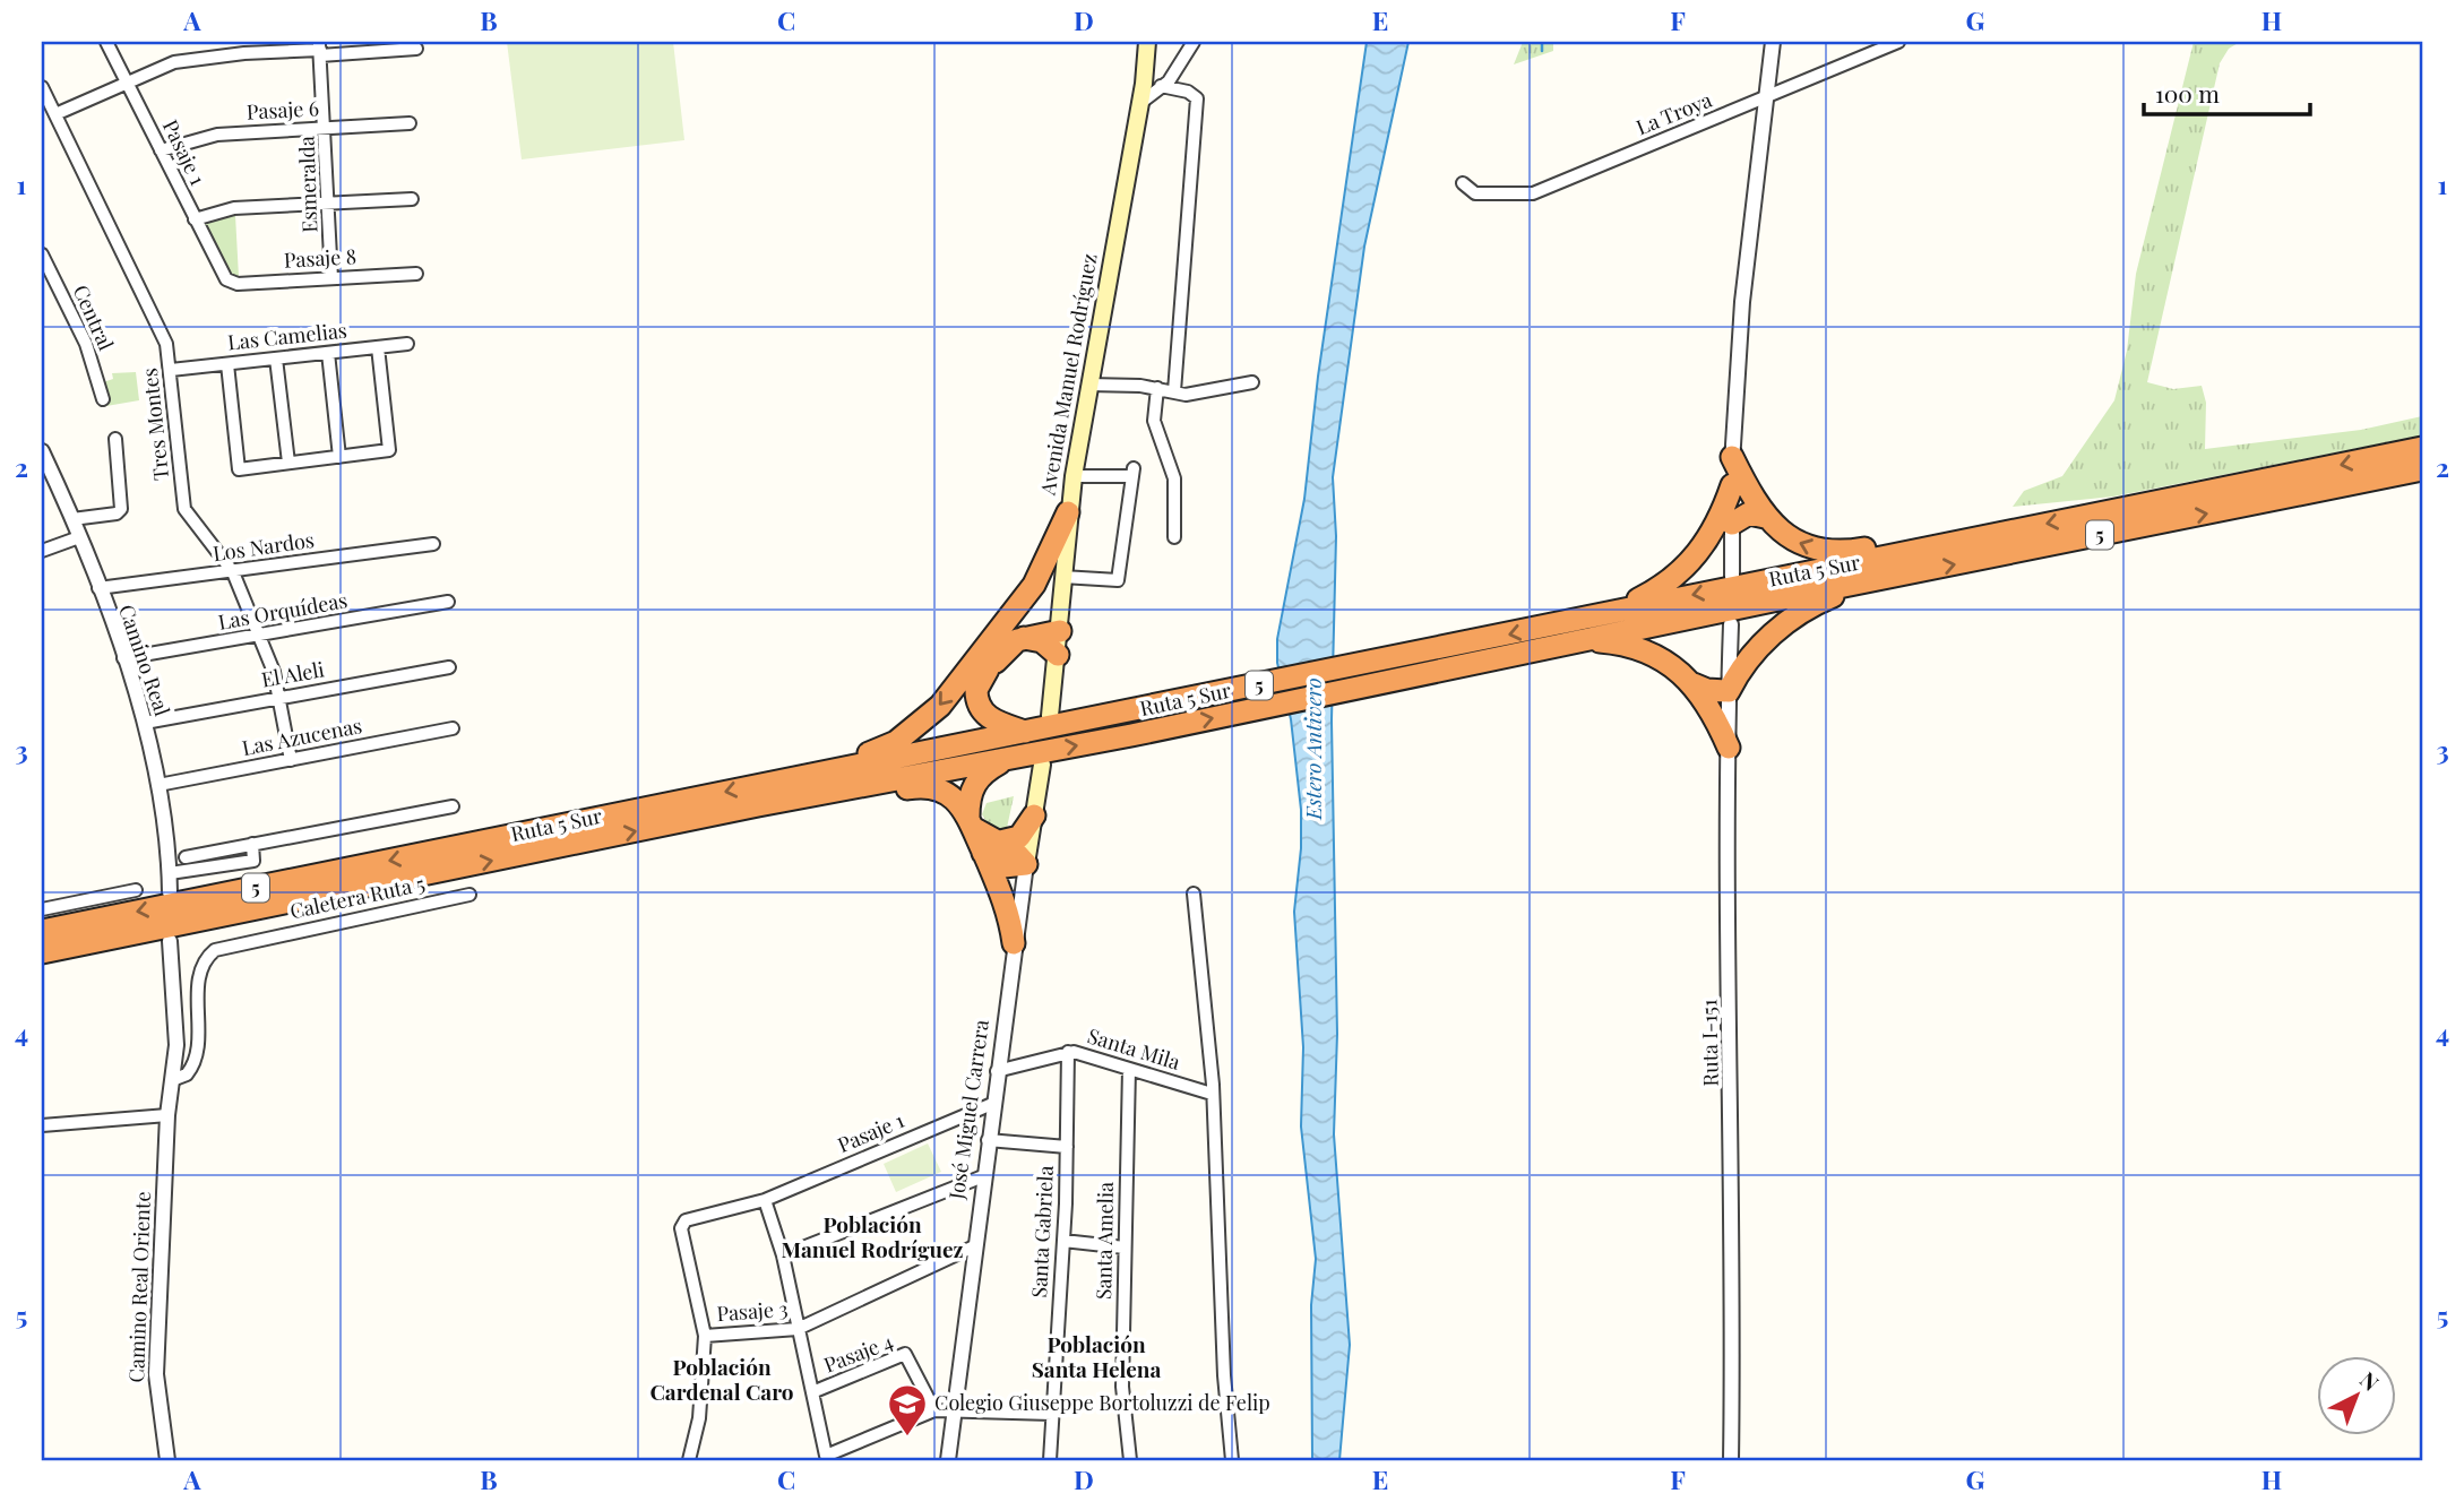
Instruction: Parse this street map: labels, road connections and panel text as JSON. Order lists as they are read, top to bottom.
{
  "streets": {
    "highway": ["5", "Ruta 5 Sur"],
    "main road": ["Avenida Manuel Rodríguez", "José Miguel Carrera"],
    "street": [
      "Pasaje 6",
      "La Troya",
      "Pasaje 1",
      "Esmeralda",
      "Pasaje 8",
      "Central",
      "Las Camelias",
      "Tres Montes",
      "Los Nardos",
      "Las Orquídeas",
      "Camino Real",
      "El Aleli",
      "Las Azucenas",
      "Caletera Ruta 5",
      "Ruta I-151",
      "Santa Mila",
      "Santa Gabriela",
      "Santa Amelia",
      "Camino Real Oriente",
      "Pasaje 3",
      "Pasaje 4"
    ]
  },
  "crossings": [
    ["Pasaje 6", "Pasaje 1"],
    ["Pasaje 6", "Esmeralda"],
    ["Pasaje 1", "Pasaje 8"],
    ["Pasaje 1", "José Miguel Carrera"],
    ["Pasaje 1", "Pasaje 3"],
    ["Esmeralda", "Pasaje 8"],
    ["Las Camelias", "Tres Montes"],
    ["Tres Montes", "Los Nardos"],
    ["Tres Montes", "Las Orquídeas"],
    ["Tres Montes", "El Aleli"],
    ["Tres Montes", "Las Azucenas"],
    ["Los Nardos", "Camino Real"],
    ["Las Orquídeas", "Camino Real"],
    ["Camino Real", "El Aleli"],
    ["Camino Real", "Las Azucenas"],
    ["Santa Mila", "José Miguel Carrera"],
    ["Santa Mila", "Santa Gabriela"],
    ["Santa Mila", "Santa Amelia"],
    ["José Miguel Carrera", "Pasaje 3"]
  ],
  "districts": ["Población Manuel Rodríguez", "Población Santa Helena", "Población Cardenal Caro"],
  "water": ["Estero Antivero"],
  "places": {
    "school or university": ["Colegio Giuseppe Bortoluzzi de Felip"]
  },
  "scale_bar": "100 m",
  "north": "top right",
  "grid": {
    "columns": [
      "A",
      "B",
      "C",
      "D",
      "E",
      "F",
      "G",
      "H"
    ],
    "rows": [
      "1",
      "2",
      "3",
      "4",
      "5"
    ]
  }
}
